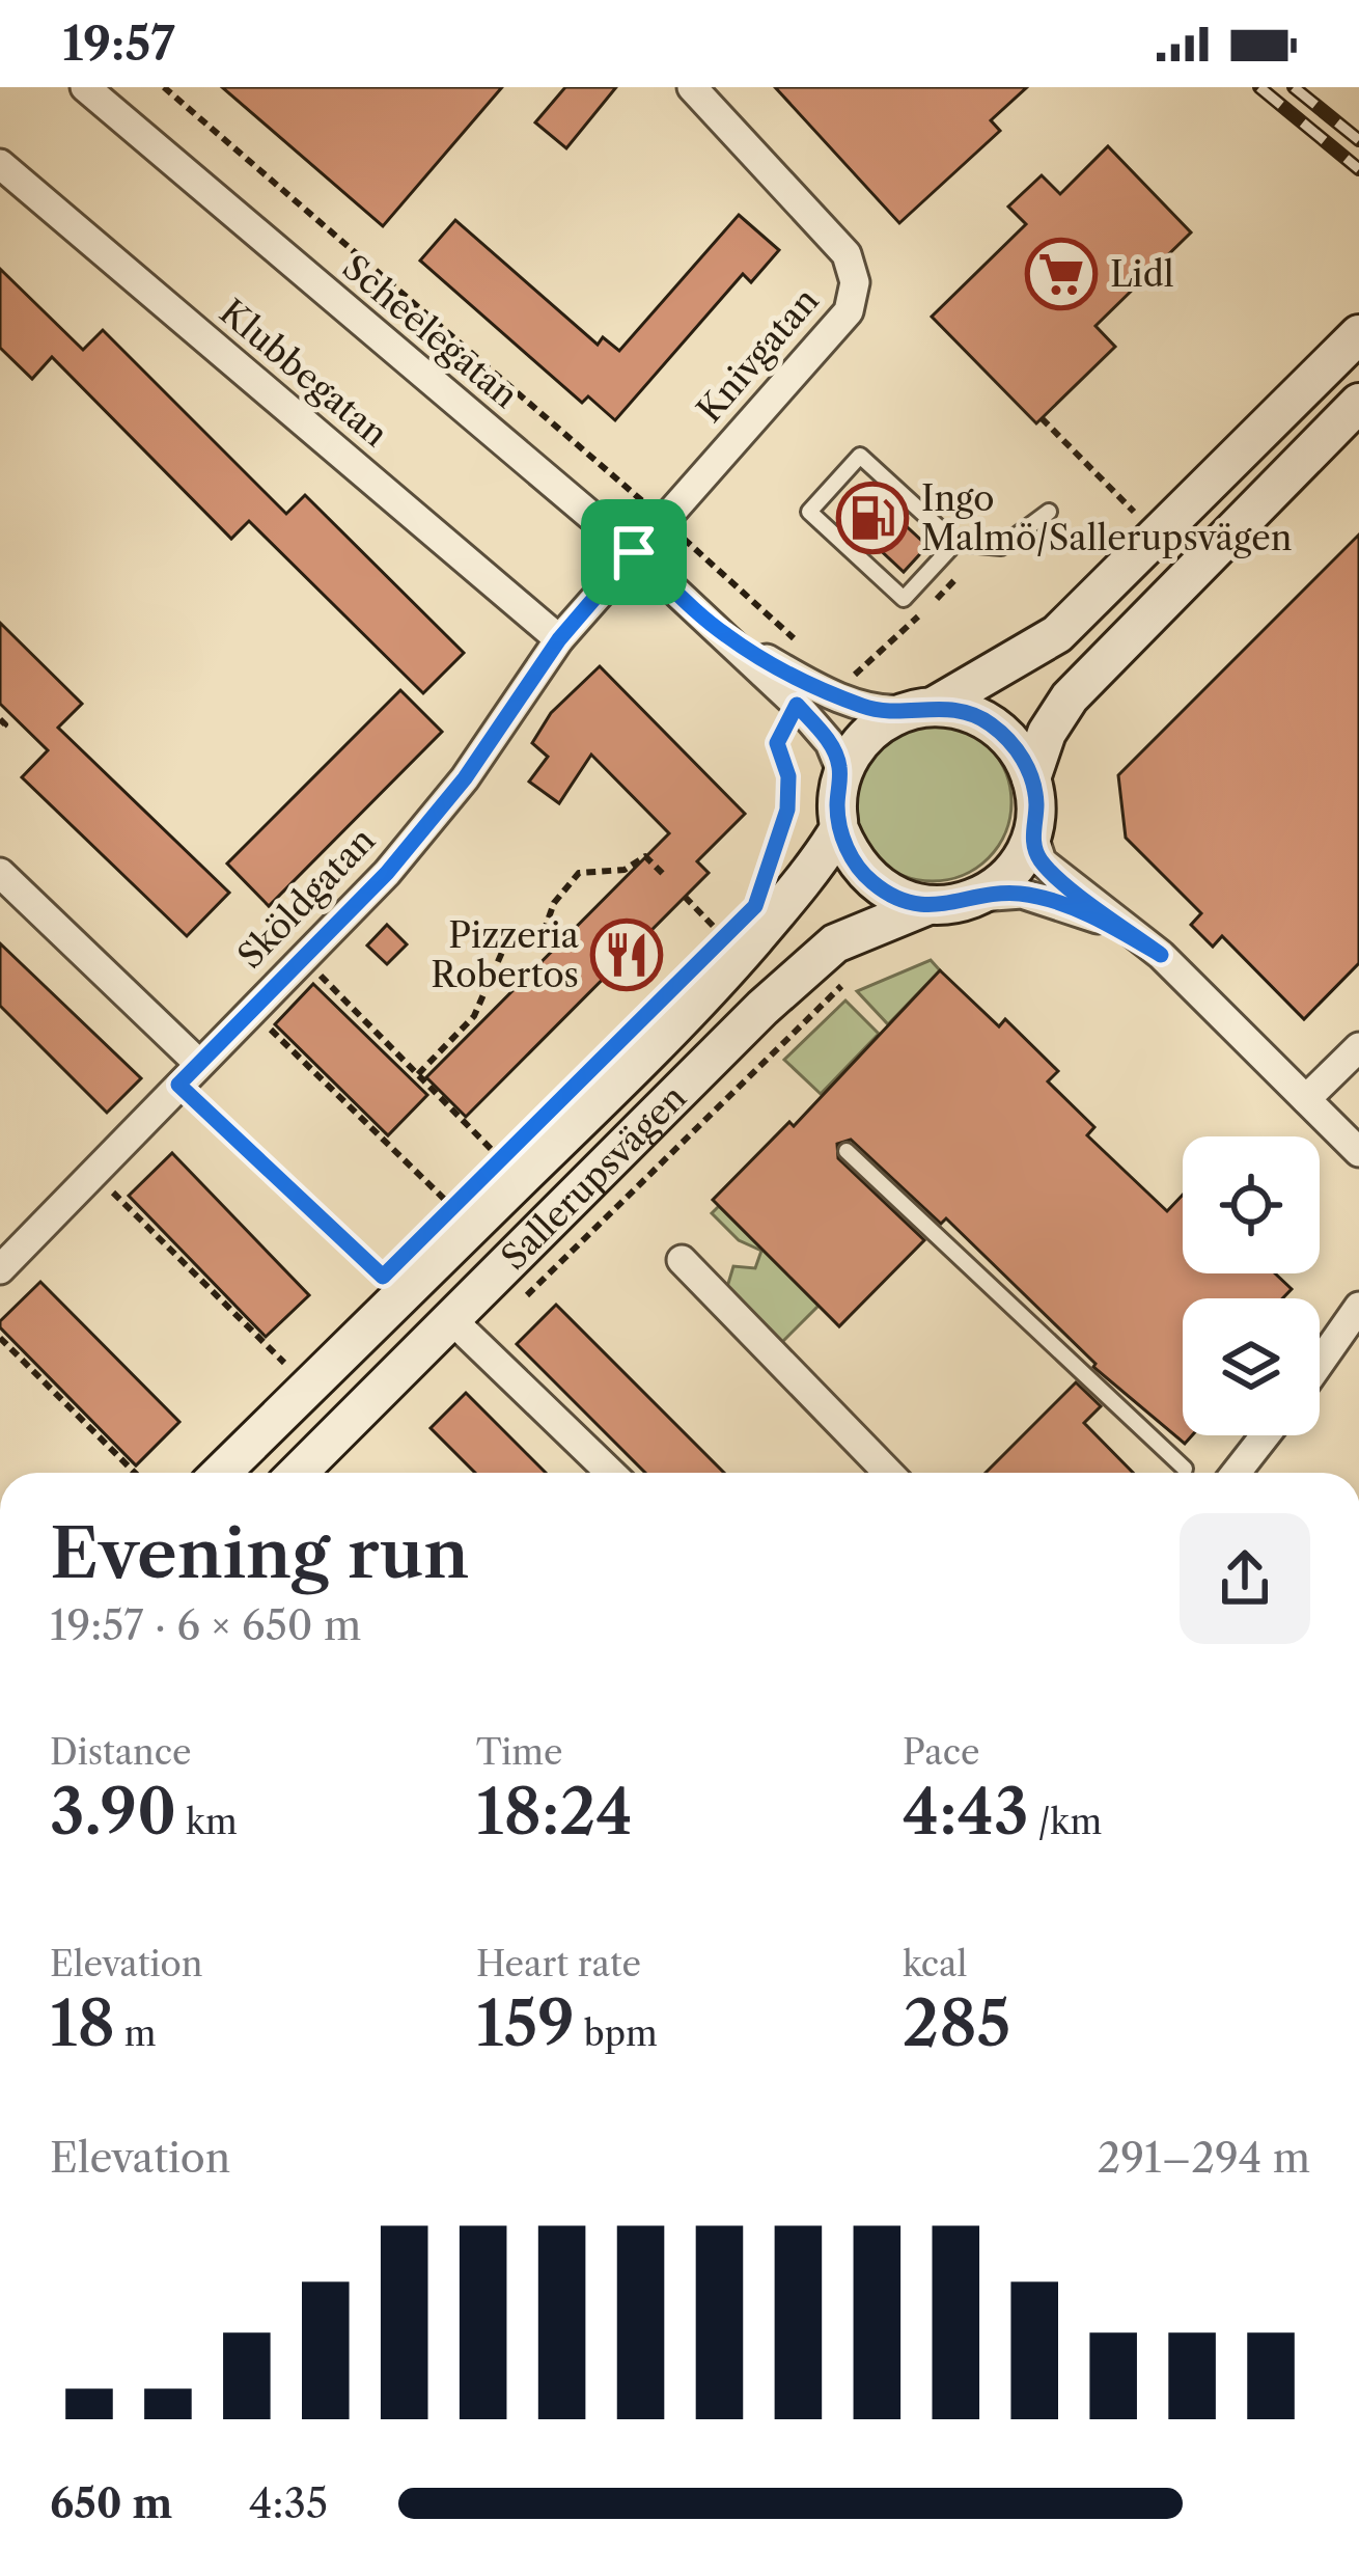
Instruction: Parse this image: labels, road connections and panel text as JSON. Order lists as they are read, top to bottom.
{
  "streets": {
    "main road": ["Sallerupsvägen"],
    "street": [
      "Scheelegatan",
      "Knivgatan",
      "Klubbegatan",
      "Sköldgatan"
    ]
  },
  "crossings": [
    ["Scheelegatan", "Knivgatan"],
    ["Scheelegatan", "Sköldgatan"],
    ["Scheelegatan", "Sallerupsvägen"],
    ["Knivgatan", "Sköldgatan"],
    ["Klubbegatan", "Sköldgatan"]
  ],
  "places": {
    "supermarket": ["Lidl"],
    "fuel station": ["Ingo Malmö/Sallerupsvägen"],
    "restaurant": ["Pizzeria Robertos"]
  },
  "page": {
    "status": "19:57",
    "heading": ["Evening run", "19:57 · 6 × 650 m"],
    "stats": [
      ["Distance", "3.90 km"],
      ["Time", "18:24"],
      ["Pace", "4:43 /km"],
      ["Elevation", "18 m"],
      ["Heart rate", "159 bpm"],
      ["kcal", "285"]
    ],
    "chart": ["Elevation", "291–294 m"],
    "list": [
      {
        "name": "650 m",
        "note": "4:35"
      }
    ]
  }
}
